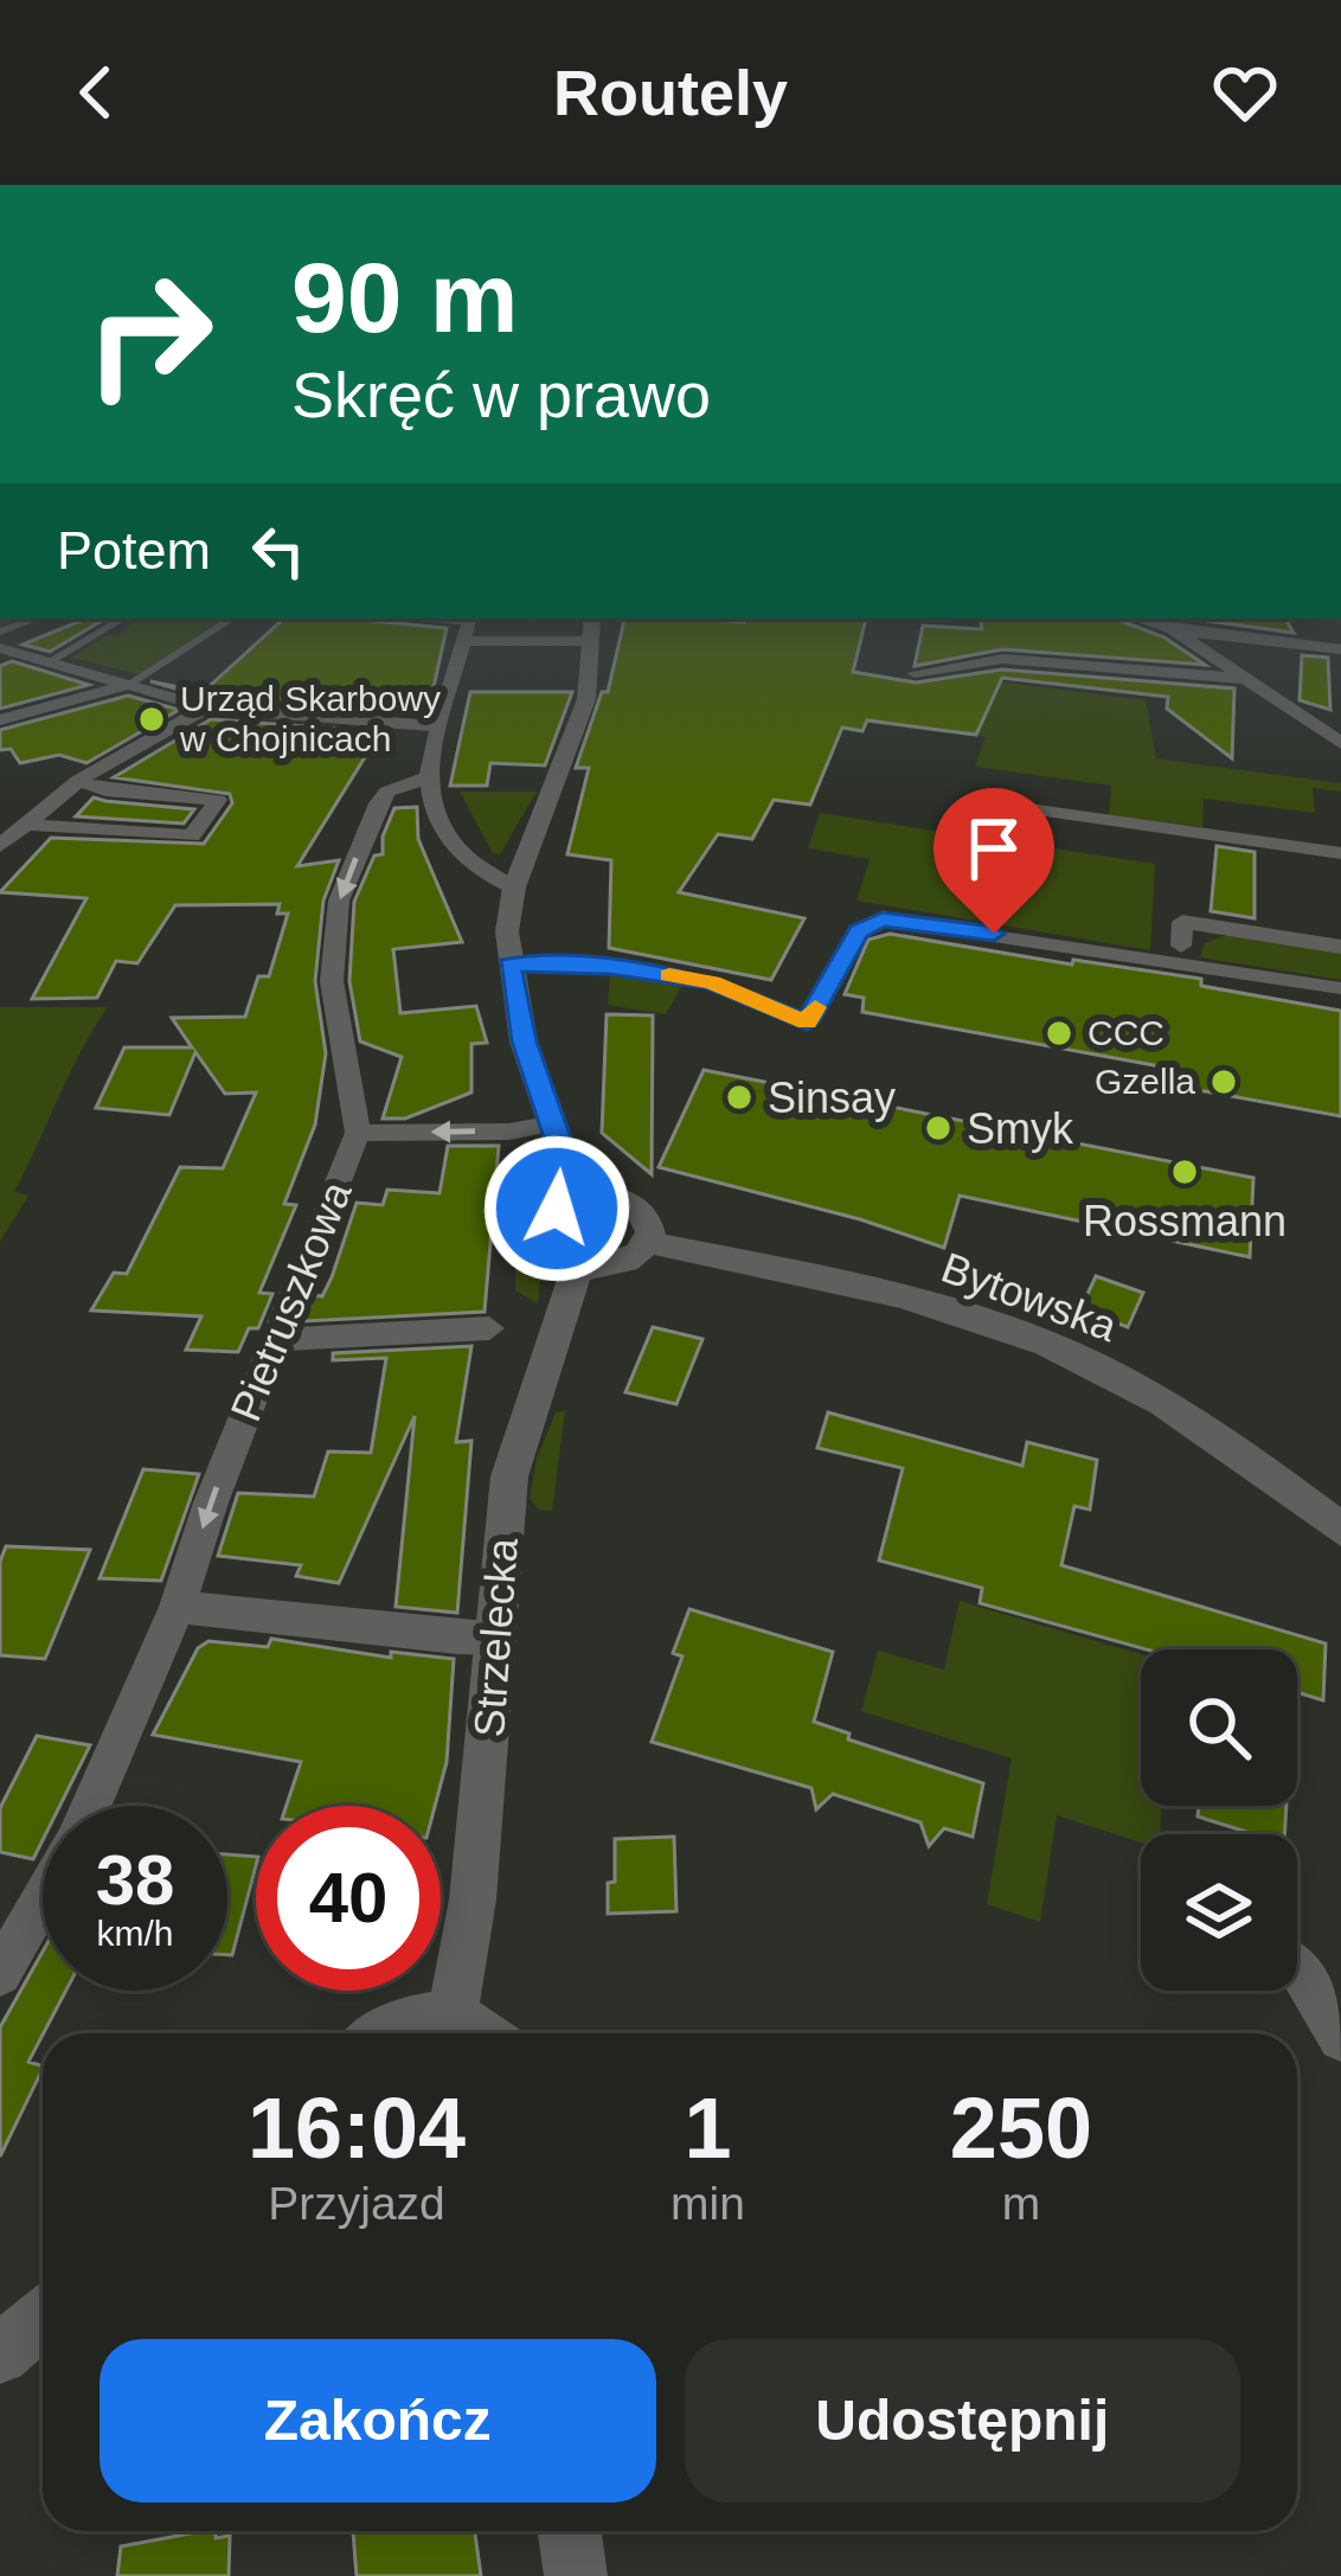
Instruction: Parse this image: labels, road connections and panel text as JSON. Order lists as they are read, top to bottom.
{
  "streets": {
    "street": ["Bytowska", "Pietruszkowa", "Strzelecka"]
  },
  "crossings": [
    ["Bytowska", "Strzelecka"]
  ],
  "one_way": ["Pietruszkowa"],
  "places": [
    "Urząd Skarbowy w Chojnicach",
    "CCC",
    "Gzella",
    "Sinsay",
    "Smyk",
    "Rossmann"
  ],
  "page": {
    "header": "Routely",
    "turn": ["90 m", "Skręć w prawo"],
    "then": "Potem",
    "speed": "38 km/h",
    "limit": "40",
    "eta": [
      "16:04",
      "Przyjazd",
      "1",
      "min",
      "250",
      "m"
    ],
    "buttons": ["Zakończ", "Udostępnij"]
  }
}
